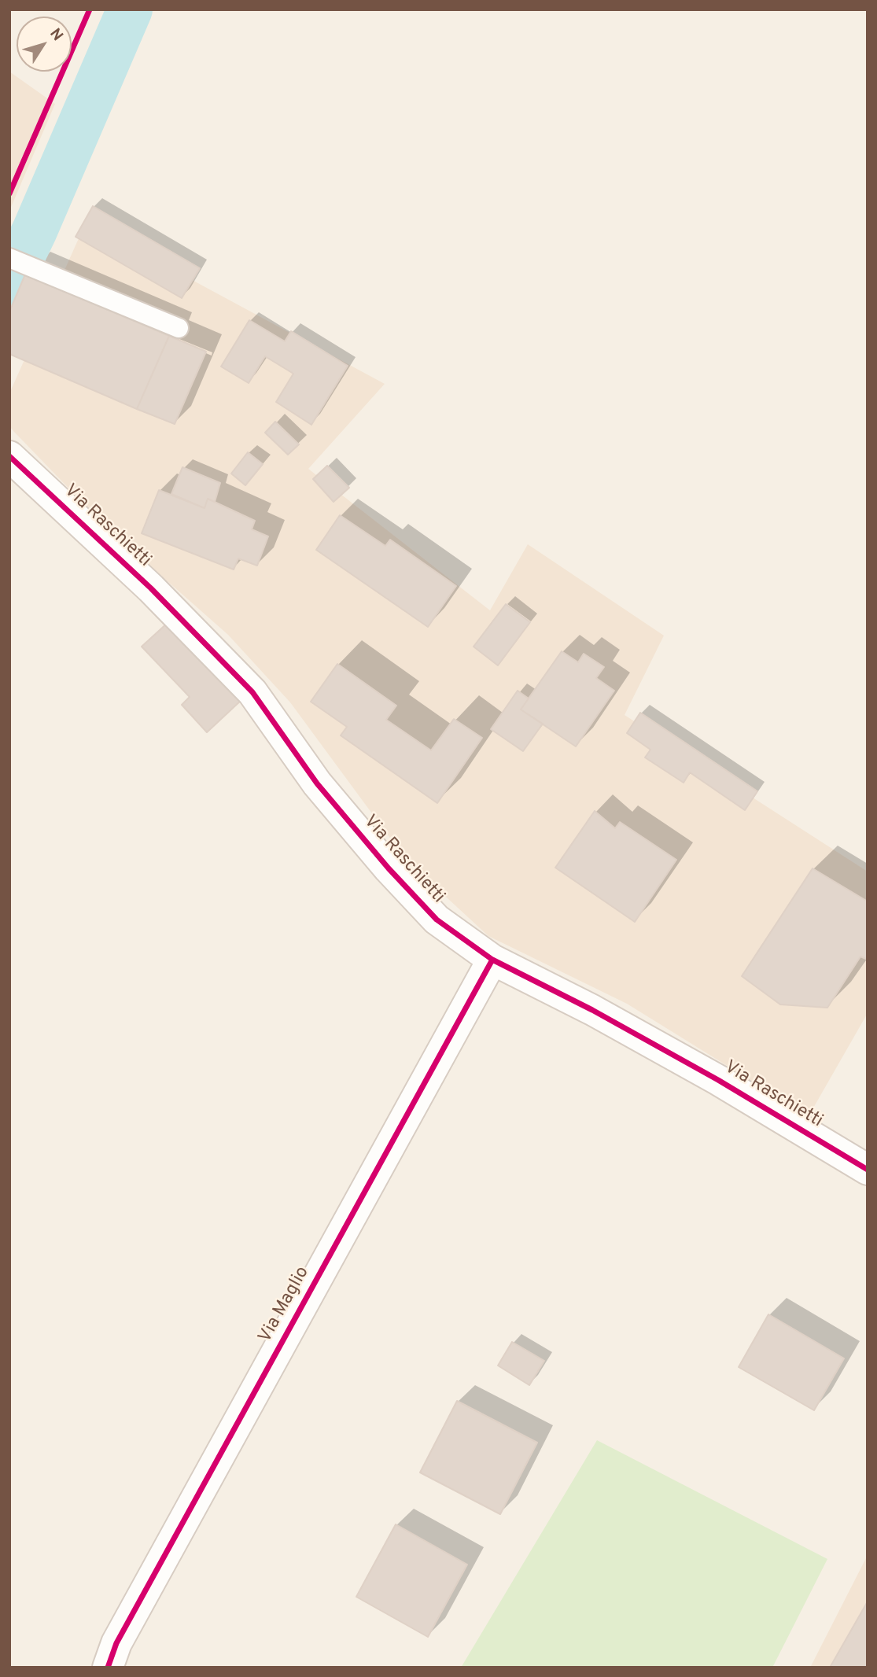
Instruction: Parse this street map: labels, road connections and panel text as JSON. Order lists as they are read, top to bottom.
{
  "streets": {
    "street": ["Via Raschietti", "Via Maglio"]
  },
  "crossings": [
    ["Via Raschietti", "Via Maglio"]
  ],
  "north": "top right"
}
